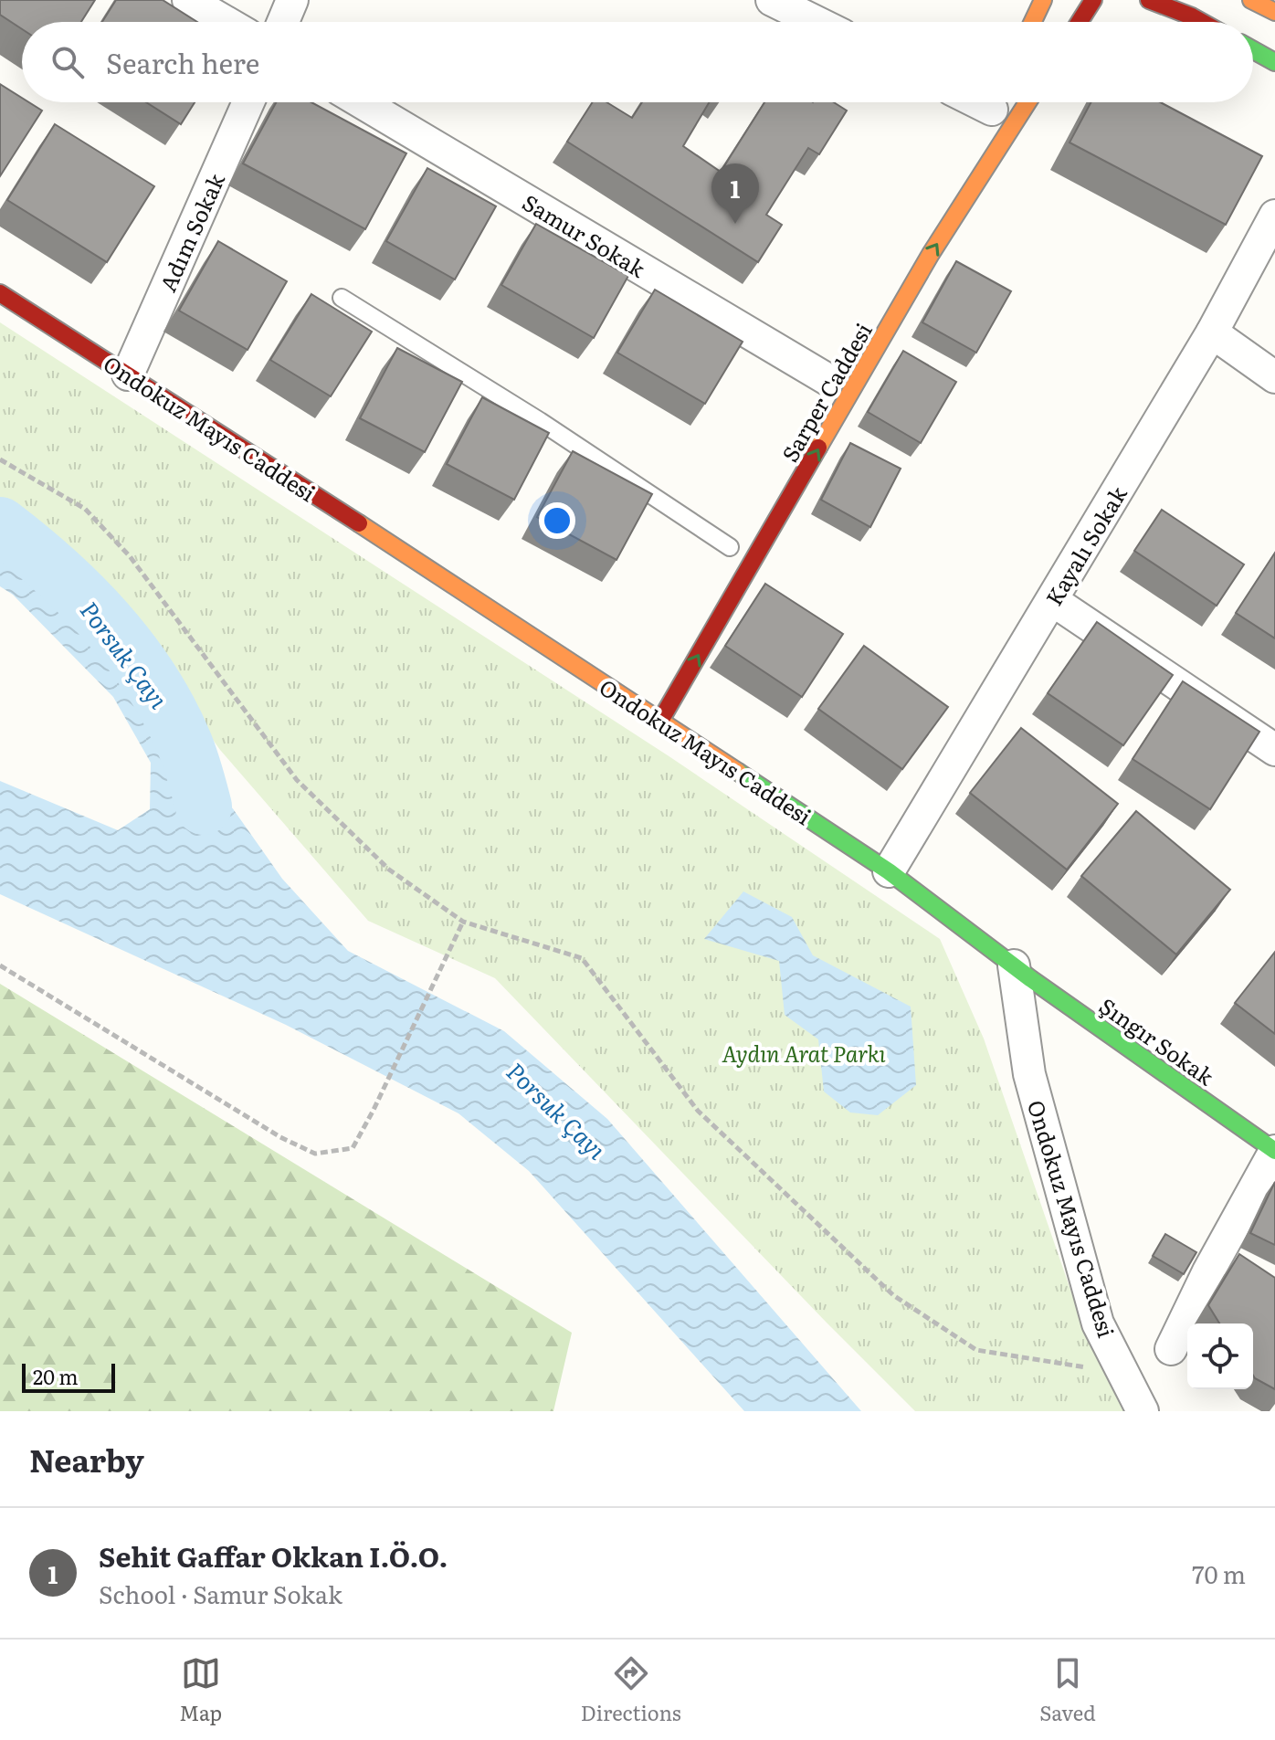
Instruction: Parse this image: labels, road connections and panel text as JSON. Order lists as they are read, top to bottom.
{
  "streets": {
    "street": [
      "Adım Sokak",
      "Samur Sokak",
      "Sarper Caddesi",
      "Ondokuz Mayıs Caddesi",
      "Kayalı Sokak",
      "Şıngır Sokak"
    ]
  },
  "crossings": [
    ["Adım Sokak", "Ondokuz Mayıs Caddesi"],
    ["Sarper Caddesi", "Ondokuz Mayıs Caddesi"],
    ["Ondokuz Mayıs Caddesi", "Kayalı Sokak"],
    ["Ondokuz Mayıs Caddesi", "Şıngır Sokak"]
  ],
  "one_way": ["Sarper Caddesi"],
  "water": ["Porsuk Çayı"],
  "parks": ["Aydın Arat Parkı"],
  "scale_bar": "20 m",
  "page": {
    "search": "Search here",
    "pins": "1",
    "scale": "20 m",
    "heading": "Nearby",
    "list": [
      {
        "mark": "1",
        "name": "Sehit Gaffar Okkan I.Ö.O.",
        "note": "School · Samur Sokak",
        "value": "70 m"
      }
    ],
    "nav": ["Map", "Directions", "Saved"]
  }
}
